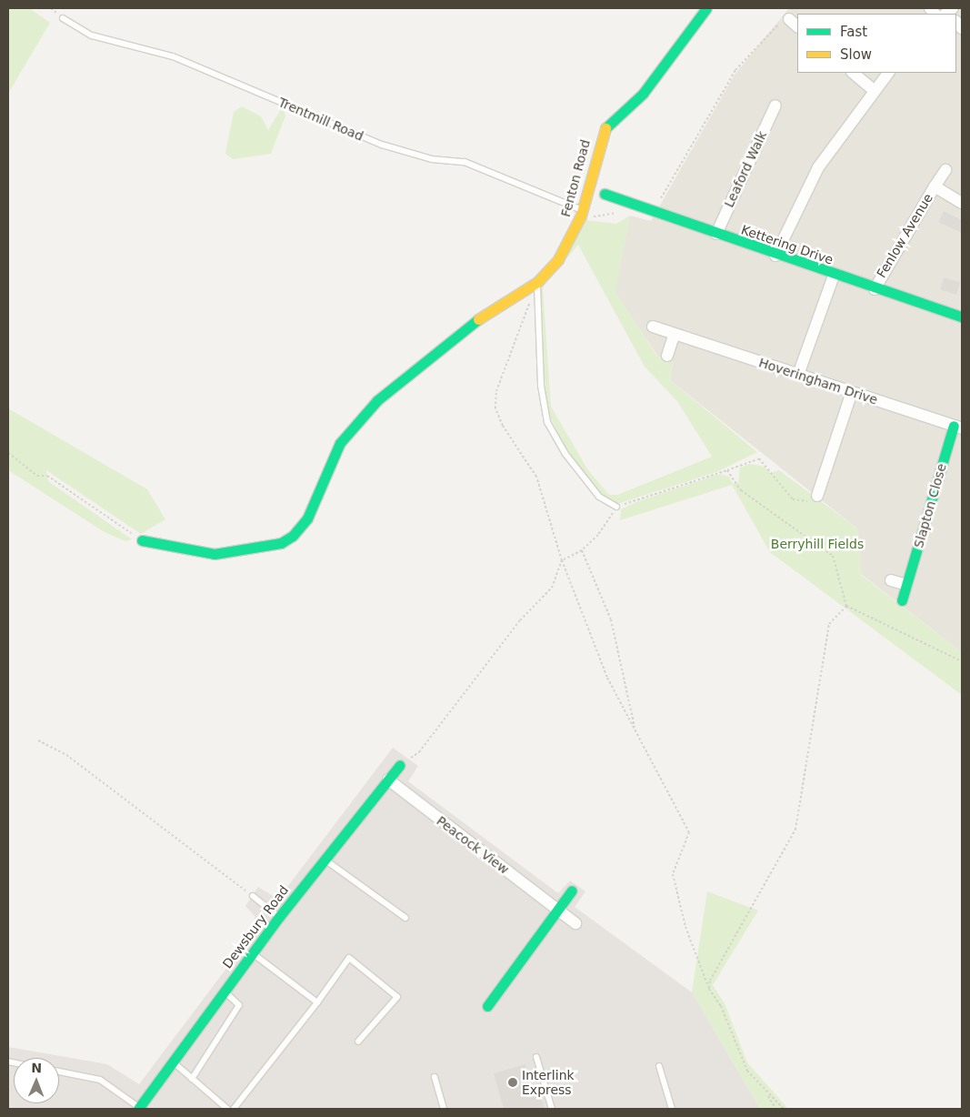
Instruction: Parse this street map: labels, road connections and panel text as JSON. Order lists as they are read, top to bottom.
{
  "streets": {
    "street": [
      "Leaford Walk",
      "Fenton Road",
      "Fenlow Avenue",
      "Kettering Drive",
      "Hoveringham Drive",
      "Slapton Close",
      "Peacock View",
      "Dewsbury Road"
    ],
    "lane": ["Trentmill Road"]
  },
  "crossings": [
    ["Trentmill Road", "Fenton Road"],
    ["Leaford Walk", "Kettering Drive"],
    ["Fenlow Avenue", "Kettering Drive"],
    ["Hoveringham Drive", "Slapton Close"],
    ["Peacock View", "Dewsbury Road"]
  ],
  "parks": ["Berryhill Fields"],
  "places": ["Interlink Express"],
  "legend": ["Fast", "Slow"],
  "north": "top"
}
